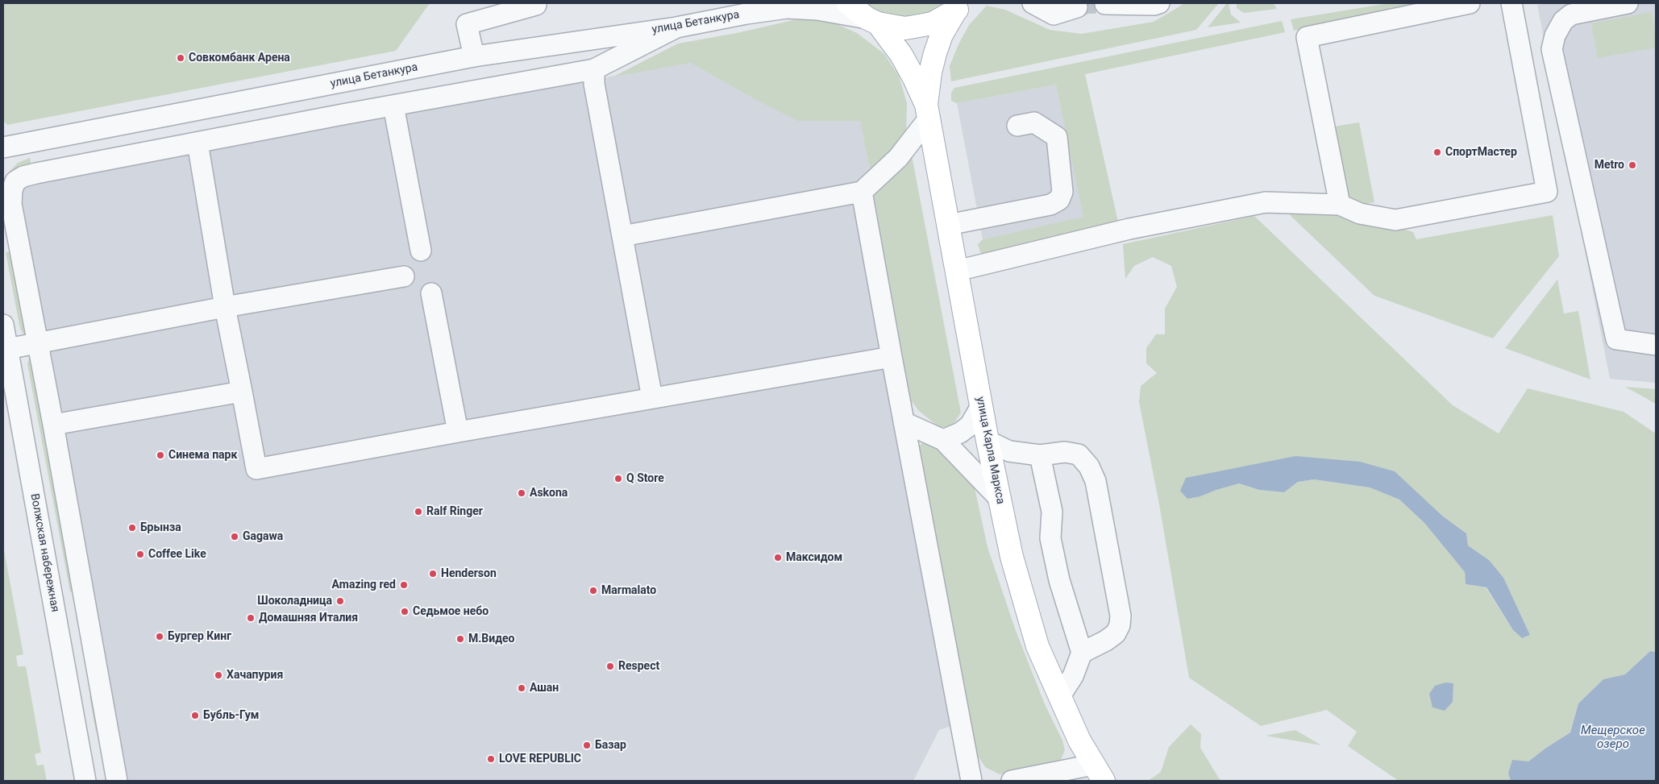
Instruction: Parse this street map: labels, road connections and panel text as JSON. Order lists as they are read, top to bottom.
{
  "streets": {
    "main road": ["улица Карла Маркса"],
    "street": ["улица Бетанкура", "Волжская набережная"]
  },
  "water": ["Мещерское озеро"],
  "places": [
    "Совкомбанк Арена",
    "СпортМастер",
    "Metro",
    "Синема парк",
    "Q Store",
    "Askona",
    "Ralf Ringer",
    "Брынза",
    "Gagawa",
    "Coffee Like",
    "Максидом",
    "Henderson",
    "Amazing red",
    "Marmalato",
    "Шоколадница",
    "Седьмое небо",
    "Домашняя Италия",
    "Бургер Кинг",
    "М.Видео",
    "Respect",
    "Хачапурия",
    "Ашан",
    "Бубль-Гум",
    "Базар",
    "LOVE REPUBLIC"
  ]
}
